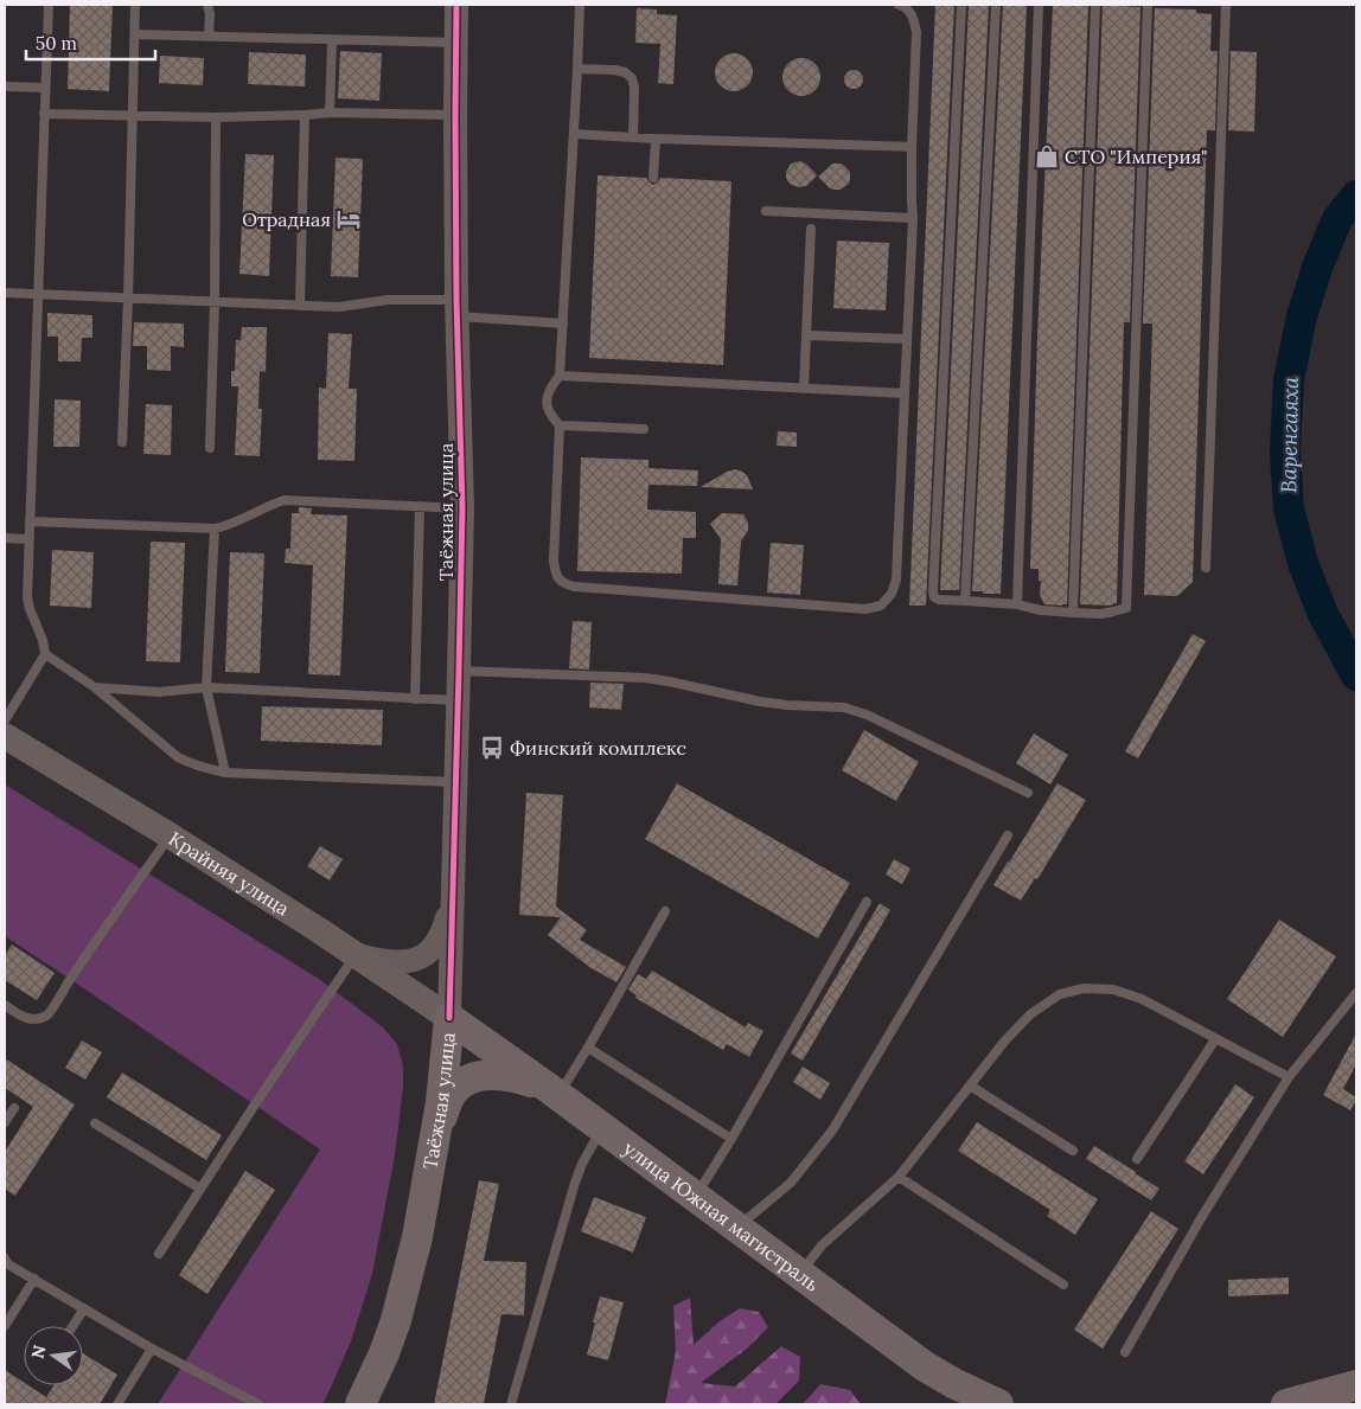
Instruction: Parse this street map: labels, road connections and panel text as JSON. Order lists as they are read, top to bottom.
{
  "streets": {
    "highway": ["Таёжная улица", "улица Южная магистраль"],
    "main road": ["Крайняя улица"]
  },
  "crossings": [
    ["Таёжная улица", "Крайняя улица"],
    ["Таёжная улица", "улица Южная магистраль"],
    ["Крайняя улица", "улица Южная магистраль"]
  ],
  "water": ["Варенгаяха"],
  "places": {
    "shop": ["СТО \"Империя\""],
    "hotel": ["Отрадная"],
    "bus stop": ["Финский комплекс"]
  },
  "scale_bar": "50 m",
  "north": "left"
}
